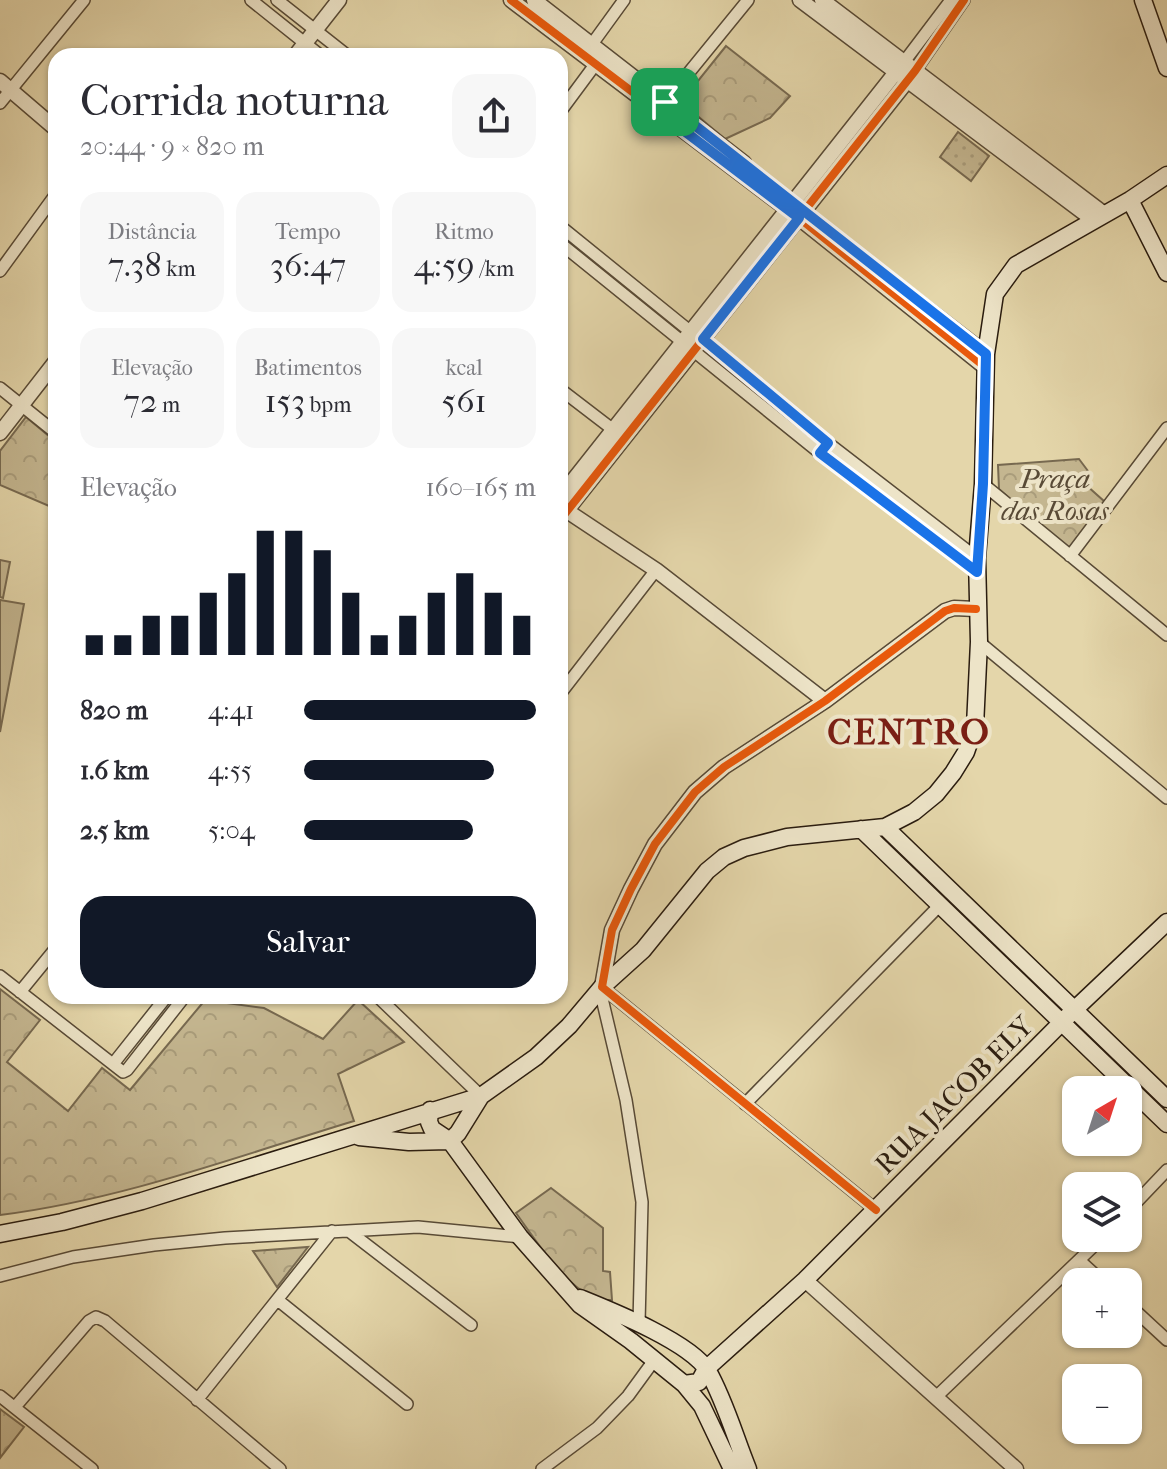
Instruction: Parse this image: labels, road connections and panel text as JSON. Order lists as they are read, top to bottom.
{
  "streets": {
    "main road": ["RUA JACOB ELY"]
  },
  "districts": ["CENTRO"],
  "parks": ["Praça das Rosas"],
  "north": "top right",
  "page": {
    "heading": ["Corrida noturna", "20:44 · 9 × 820 m"],
    "stats": [
      ["Distância", "7.38 km"],
      ["Tempo", "36:47"],
      ["Ritmo", "4:59 /km"],
      ["Elevação", "72 m"],
      ["Batimentos", "153 bpm"],
      ["kcal", "561"]
    ],
    "chart": ["Elevação", "160–165 m"],
    "list": [
      {
        "name": "820 m",
        "note": "4:41"
      },
      {
        "name": "1.6 km",
        "note": "4:55"
      },
      {
        "name": "2.5 km",
        "note": "5:04"
      }
    ],
    "buttons": "Salvar",
    "map_buttons": ["+", "−"]
  }
}
